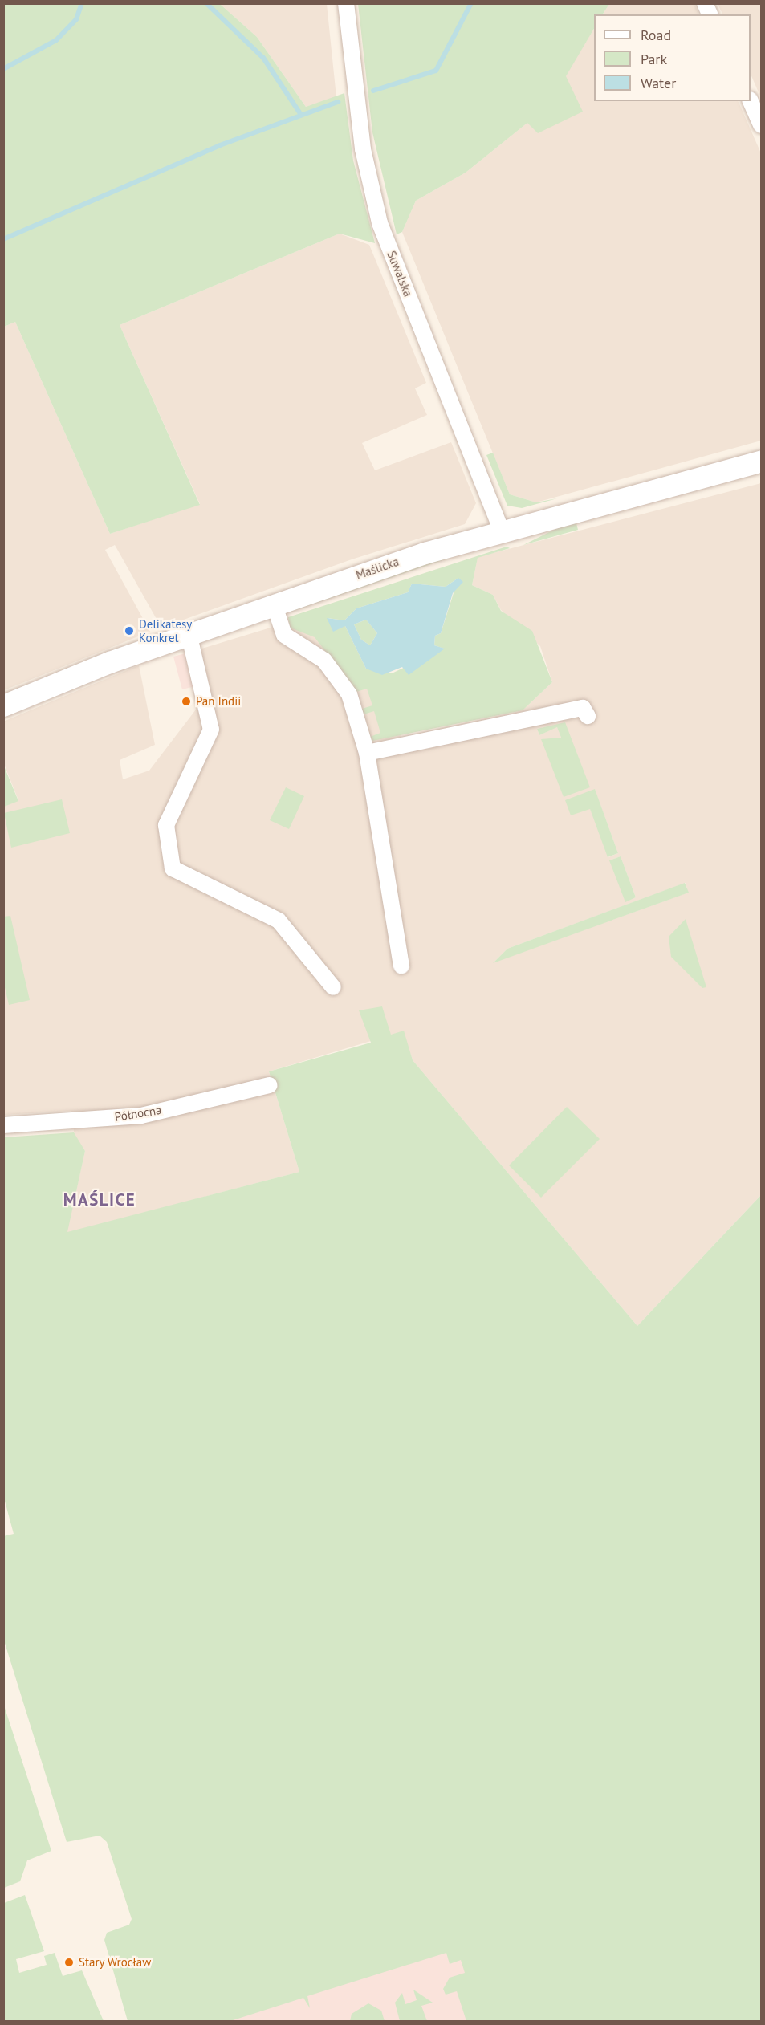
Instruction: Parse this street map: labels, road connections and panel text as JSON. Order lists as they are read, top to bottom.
{
  "streets": {
    "street": ["Suwalska", "Maślicka", "Północna"]
  },
  "crossings": [
    ["Suwalska", "Maślicka"]
  ],
  "districts": ["MAŚLICE"],
  "places": ["Delikatesy Konkret", "Pan Indii", "Stary Wrocław"],
  "legend": ["Road", "Park", "Water"]
}
